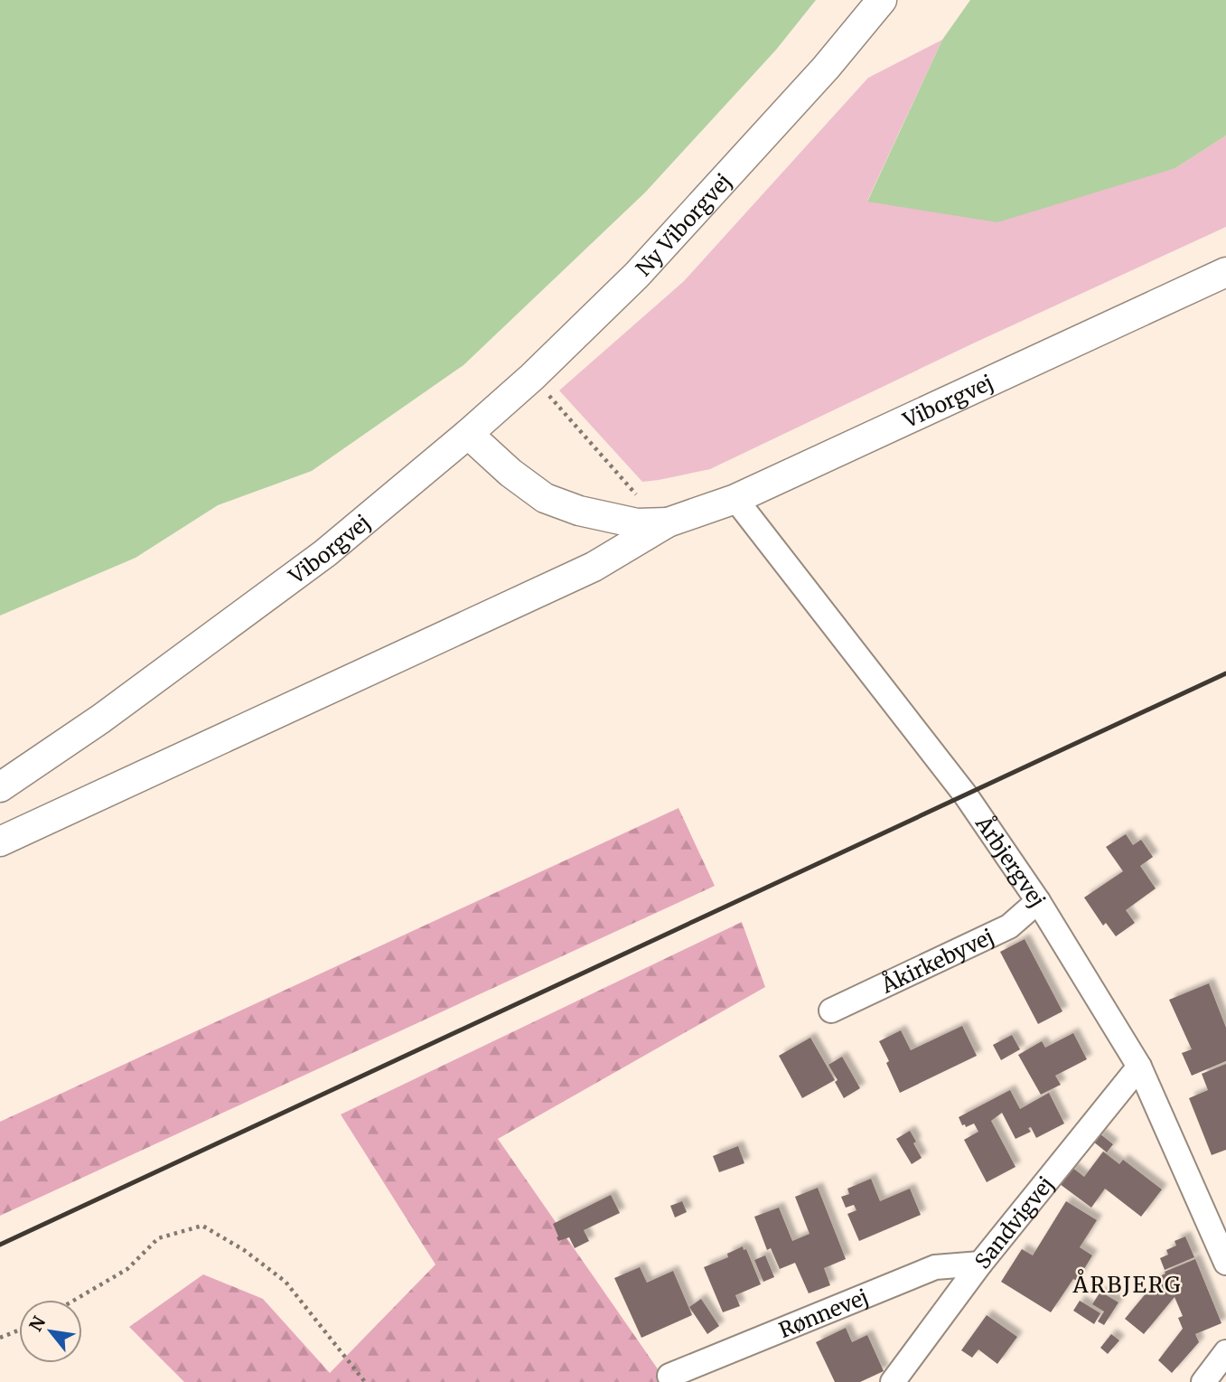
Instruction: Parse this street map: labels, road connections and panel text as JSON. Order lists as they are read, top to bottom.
{
  "streets": {
    "street": [
      "Ny Viborgvej",
      "Viborgvej",
      "Årbjergvej",
      "Åkirkebyvej",
      "Sandvigvej",
      "Rønnevej"
    ]
  },
  "crossings": [
    ["Ny Viborgvej", "Viborgvej"],
    ["Viborgvej", "Årbjergvej"],
    ["Årbjergvej", "Åkirkebyvej"],
    ["Årbjergvej", "Sandvigvej"],
    ["Sandvigvej", "Rønnevej"]
  ],
  "districts": ["ÅRBJERG"],
  "north": "top left"
}
